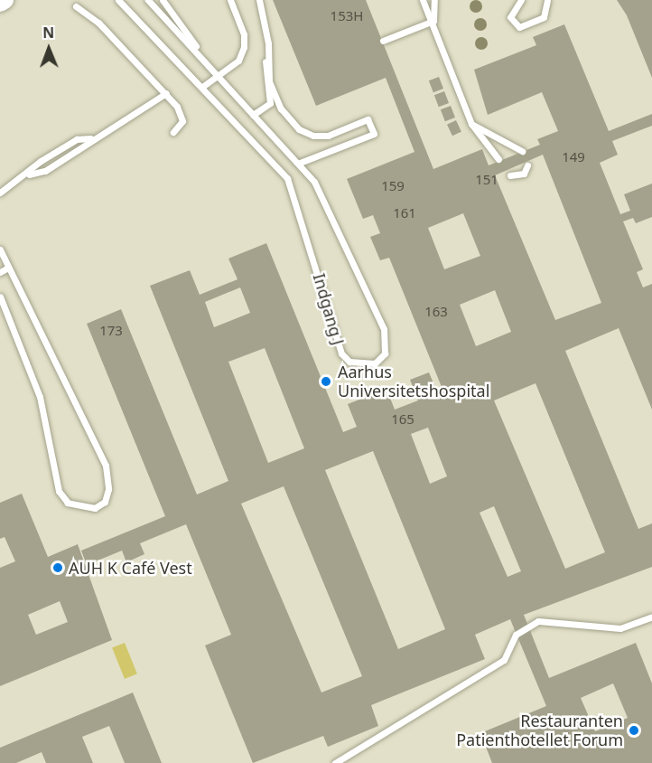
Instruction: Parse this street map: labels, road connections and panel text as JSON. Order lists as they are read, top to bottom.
{
  "streets": {
    "lane": ["Indgang J"]
  },
  "places": ["Aarhus Universitetshospital", "AUH K Café Vest", "Restauranten Patienthotellet Forum"],
  "house_numbers": [
    "153H",
    "149",
    "151",
    "159",
    "161",
    "163",
    "173",
    "165"
  ],
  "north": "top"
}
